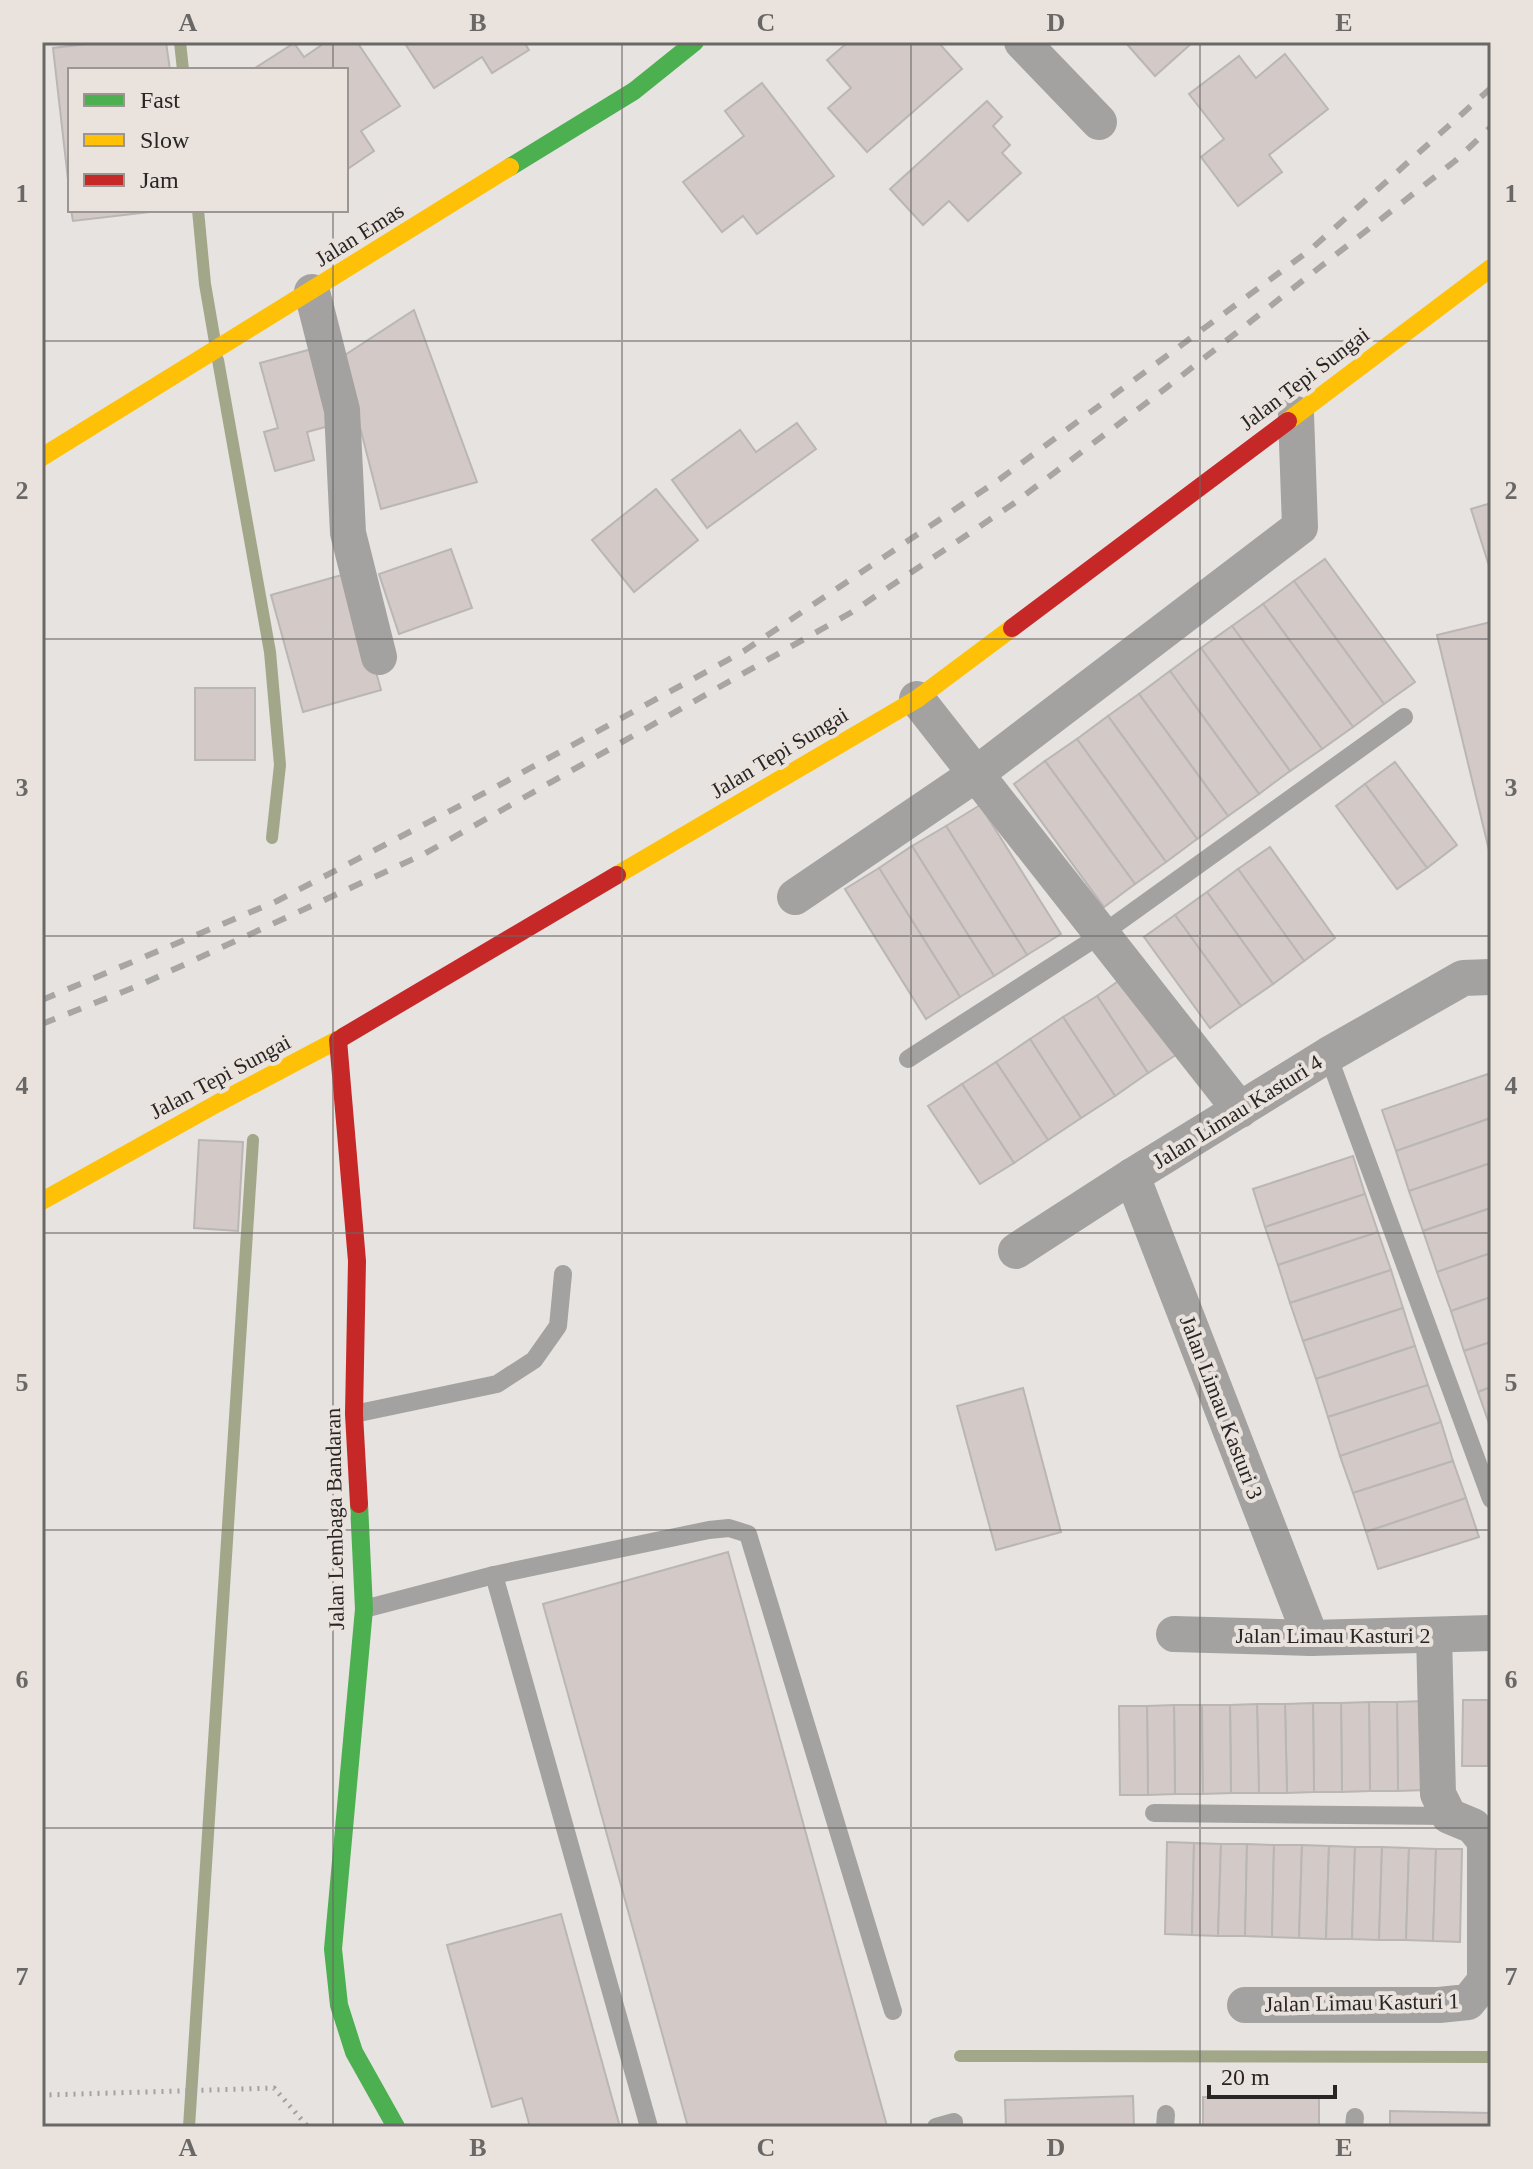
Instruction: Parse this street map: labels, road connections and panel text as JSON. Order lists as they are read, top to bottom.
{
  "streets": {
    "street": [
      "Jalan Emas",
      "Jalan Tepi Sungai",
      "Jalan Limau Kasturi 4",
      "Jalan Limau Kasturi 3",
      "Jalan Lembaga Bandaran",
      "Jalan Limau Kasturi 2",
      "Jalan Limau Kasturi 1"
    ]
  },
  "crossings": [
    ["Jalan Tepi Sungai", "Jalan Lembaga Bandaran"],
    ["Jalan Limau Kasturi 4", "Jalan Limau Kasturi 3"],
    ["Jalan Limau Kasturi 3", "Jalan Limau Kasturi 2"]
  ],
  "legend": ["Fast", "Slow", "Jam"],
  "scale_bar": "20 m",
  "grid": {
    "columns": [
      "A",
      "B",
      "C",
      "D",
      "E"
    ],
    "rows": [
      "1",
      "2",
      "3",
      "4",
      "5",
      "6",
      "7"
    ]
  }
}
